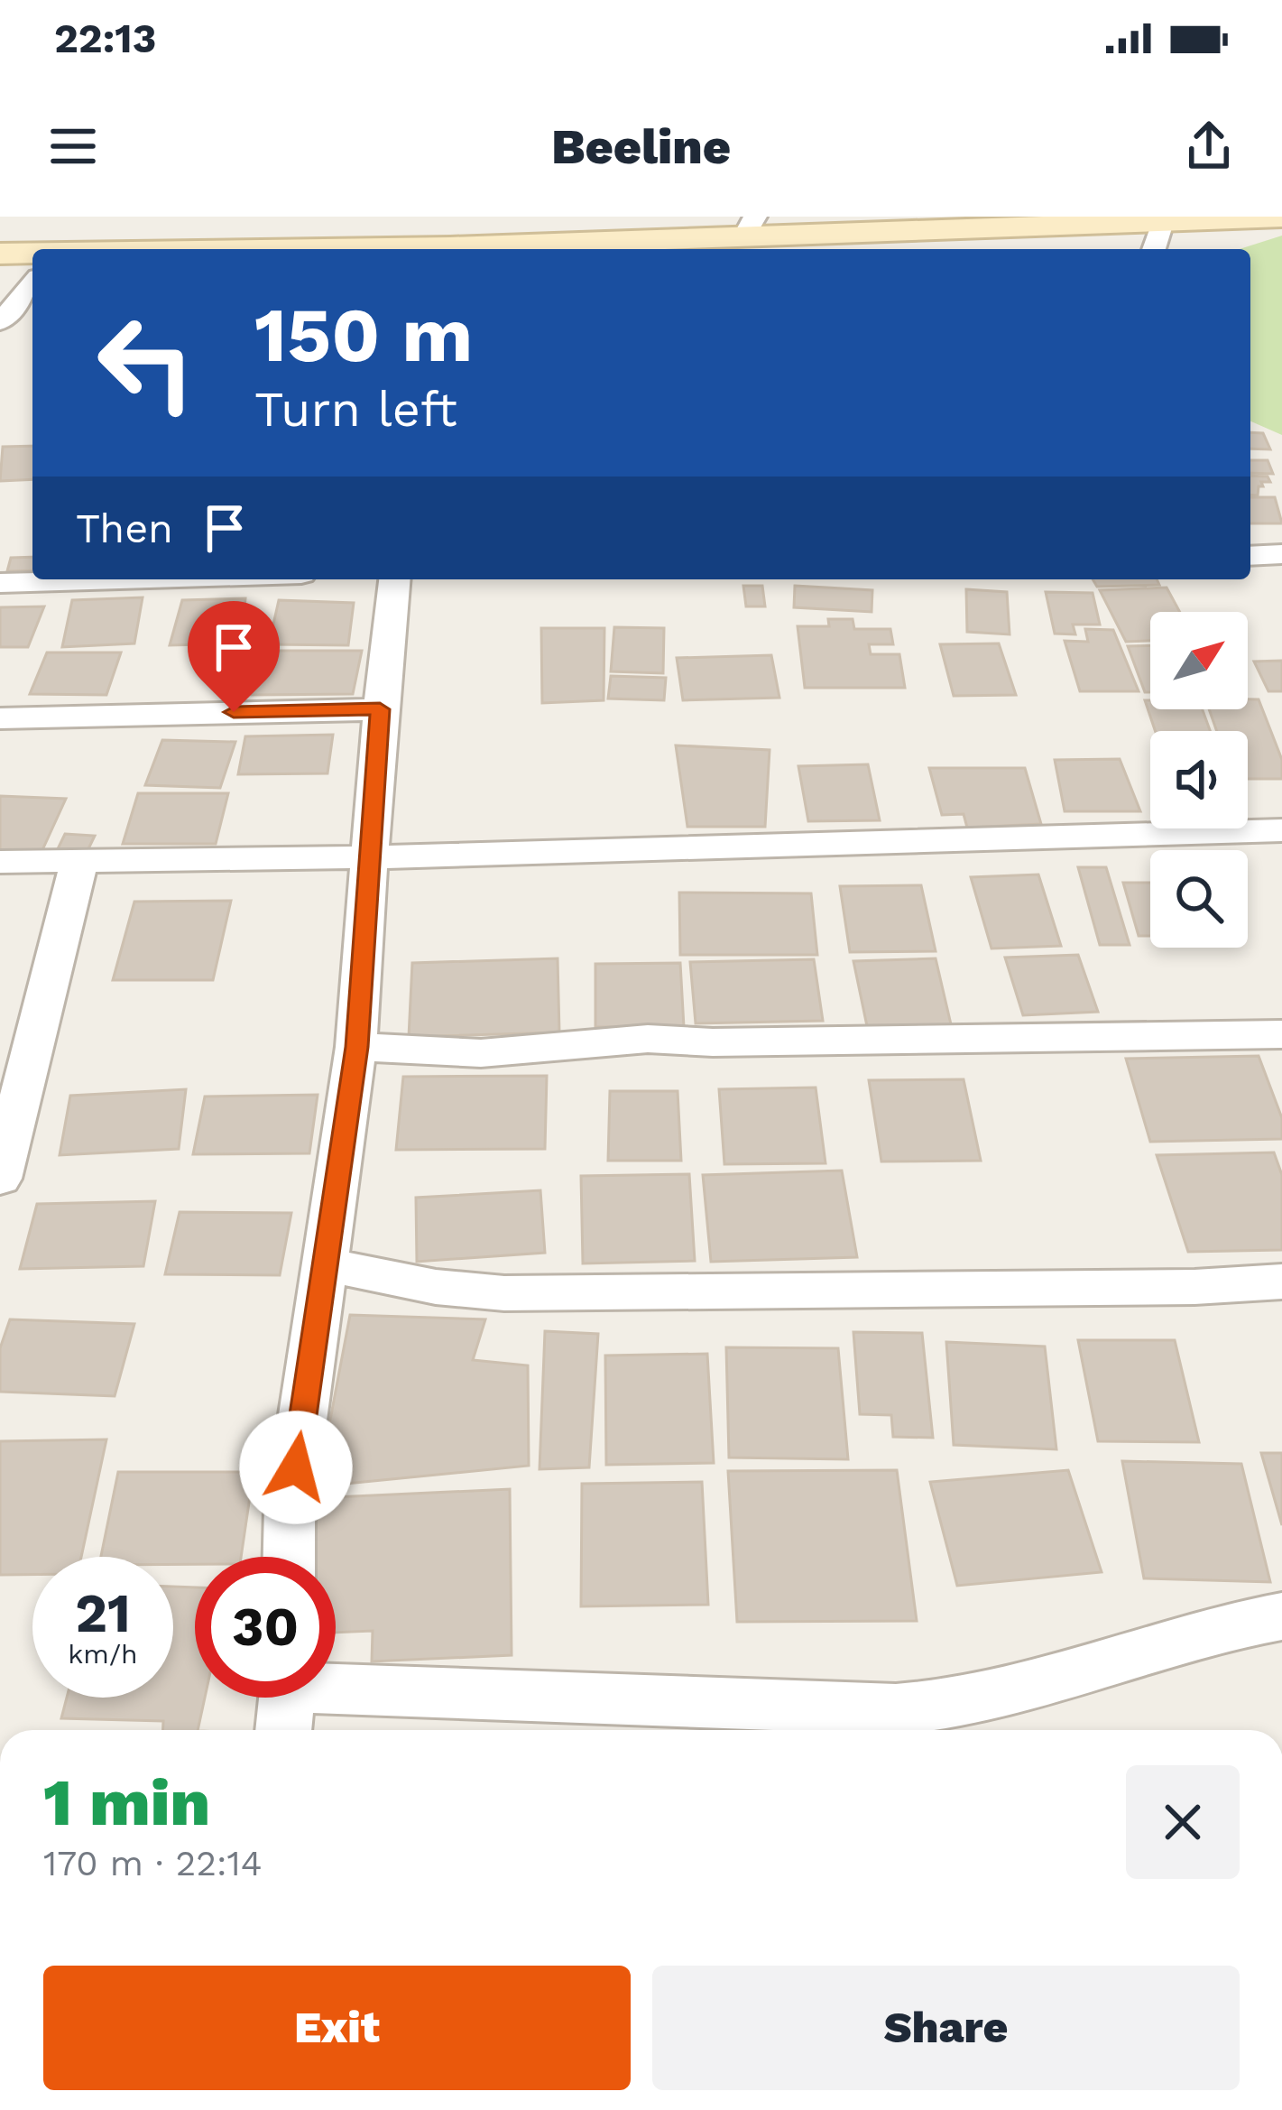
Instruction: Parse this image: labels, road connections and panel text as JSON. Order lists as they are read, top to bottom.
{
  "north": "top right",
  "page": {
    "status": "22:13",
    "header": "Beeline",
    "turn": ["150 m", "Turn left"],
    "then": "Then",
    "speed": "21 km/h",
    "limit": "30",
    "heading": ["1 min", "170 m · 22:14"],
    "buttons": ["Exit", "Share"]
  }
}
